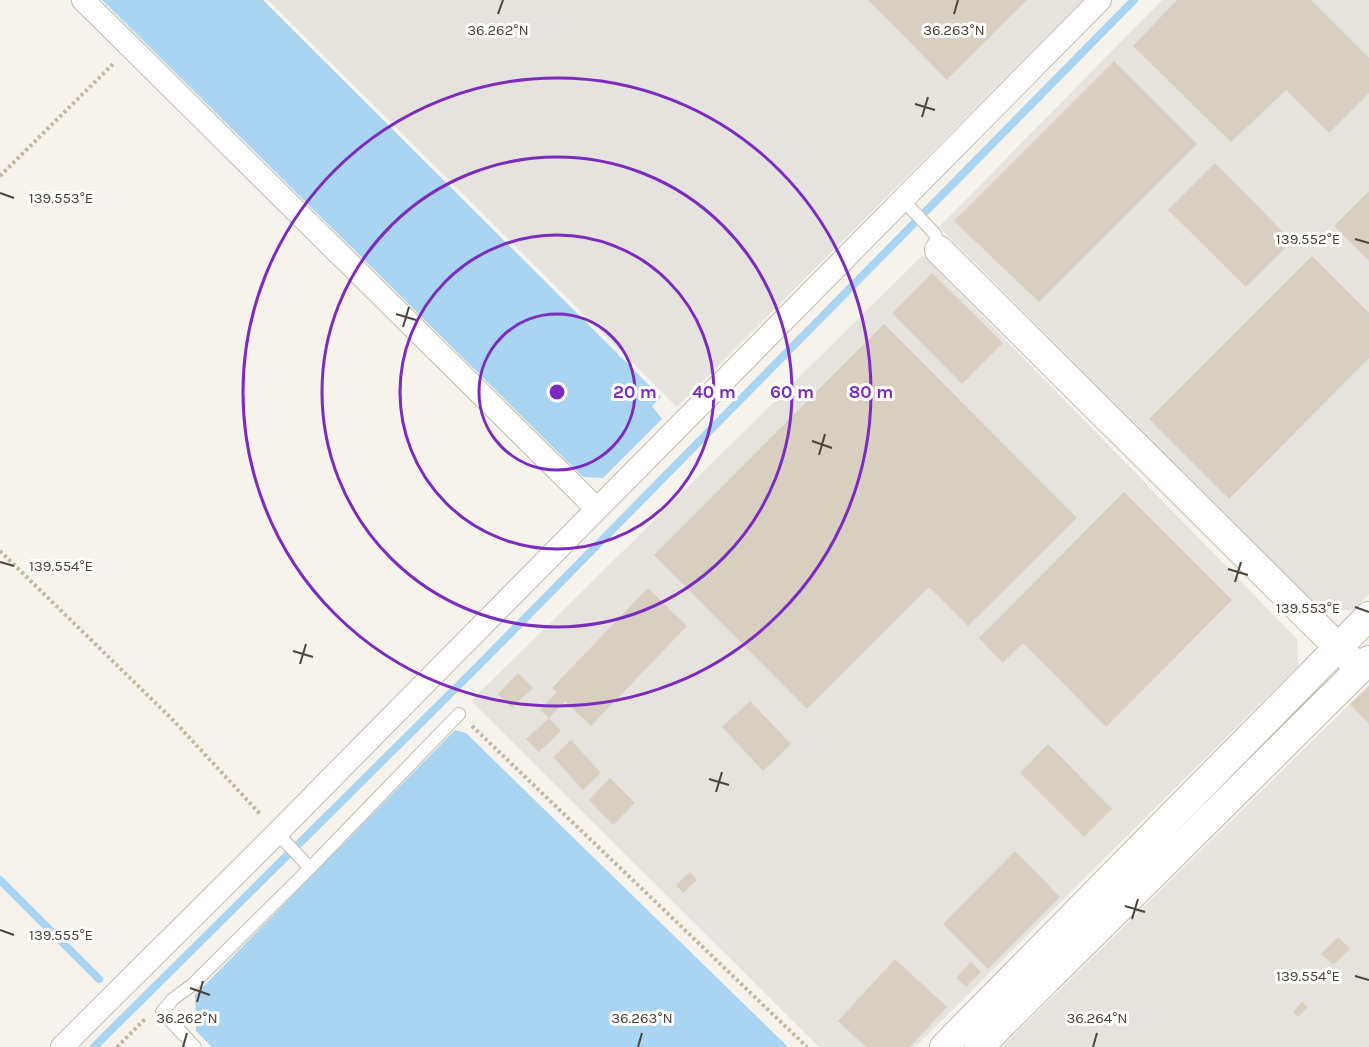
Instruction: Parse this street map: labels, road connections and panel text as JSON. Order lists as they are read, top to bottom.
{
  "coordinates": [
    "36.262°N",
    "36.263°N",
    "139.553°E",
    "139.552°E",
    "139.554°E",
    "139.555°E",
    "36.264°N"
  ],
  "rings": [
    "20 m",
    "40 m",
    "60 m",
    "80 m"
  ]
}
